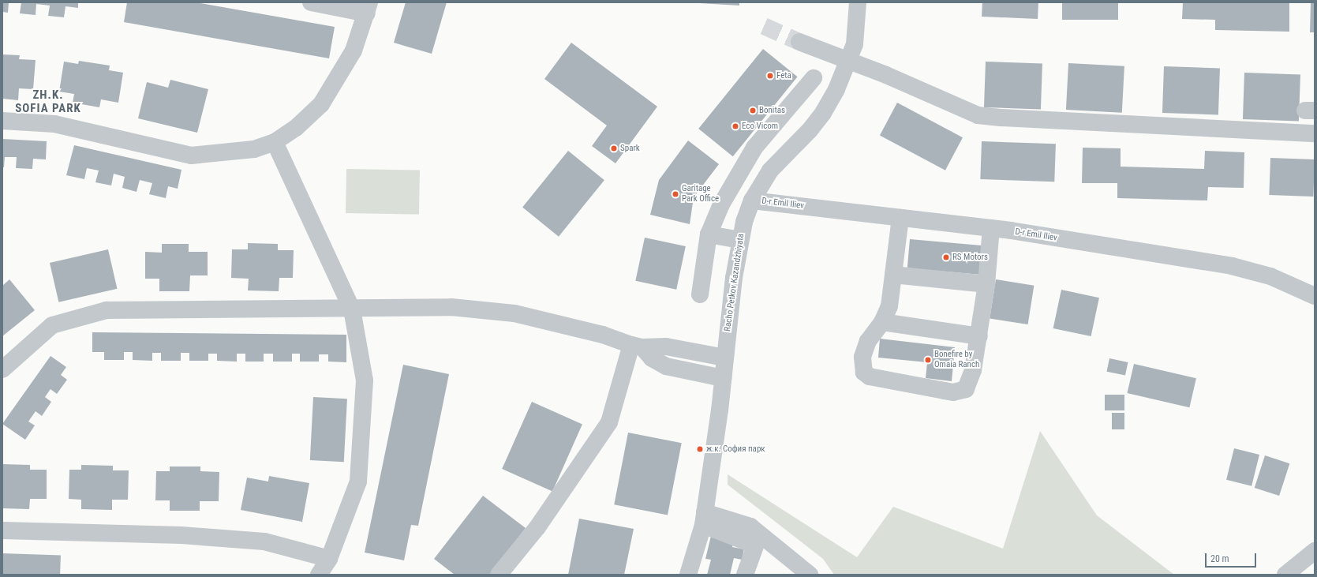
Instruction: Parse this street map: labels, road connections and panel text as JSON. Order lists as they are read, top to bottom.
{
  "streets": {
    "street": ["D-r Emil Iliev", "Racho Petkov Kazandzhiyata"]
  },
  "crossings": [
    ["D-r Emil Iliev", "Racho Petkov Kazandzhiyata"]
  ],
  "districts": ["ZH.K. SOFIA PARK"],
  "places": [
    "Feta",
    "Bonitas",
    "Eco Vicom",
    "Spark",
    "Garitage Park Office",
    "RS Motors",
    "Bonefire by Omaia Ranch",
    "ж.к. София парк"
  ],
  "scale_bar": "20 m"
}
